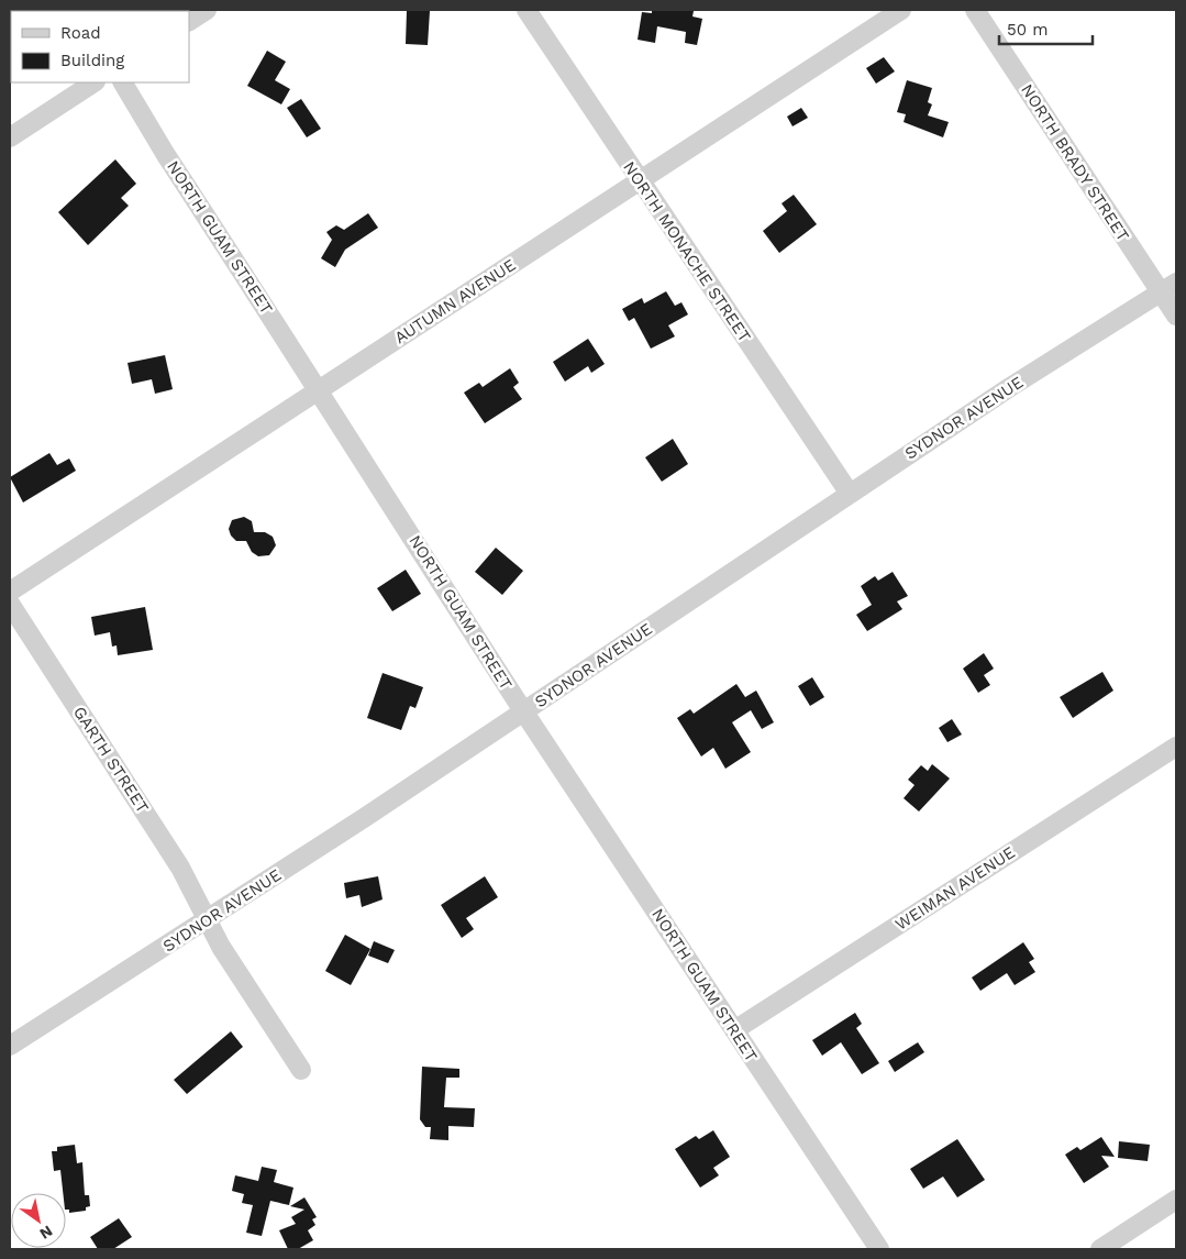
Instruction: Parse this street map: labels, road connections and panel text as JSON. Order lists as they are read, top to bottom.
{
  "streets": {
    "street": [
      "NORTH BRADY STREET",
      "NORTH GUAM STREET",
      "NORTH MONACHE STREET",
      "AUTUMN AVENUE",
      "SYDNOR AVENUE",
      "GARTH STREET",
      "WEIMAN AVENUE"
    ]
  },
  "crossings": [
    ["NORTH BRADY STREET", "SYDNOR AVENUE"],
    ["NORTH GUAM STREET", "AUTUMN AVENUE"],
    ["NORTH GUAM STREET", "SYDNOR AVENUE"],
    ["NORTH GUAM STREET", "WEIMAN AVENUE"],
    ["NORTH MONACHE STREET", "AUTUMN AVENUE"],
    ["NORTH MONACHE STREET", "SYDNOR AVENUE"],
    ["SYDNOR AVENUE", "GARTH STREET"]
  ],
  "legend": ["Road", "Building"],
  "scale_bar": "50 m",
  "north": "bottom right"
}
